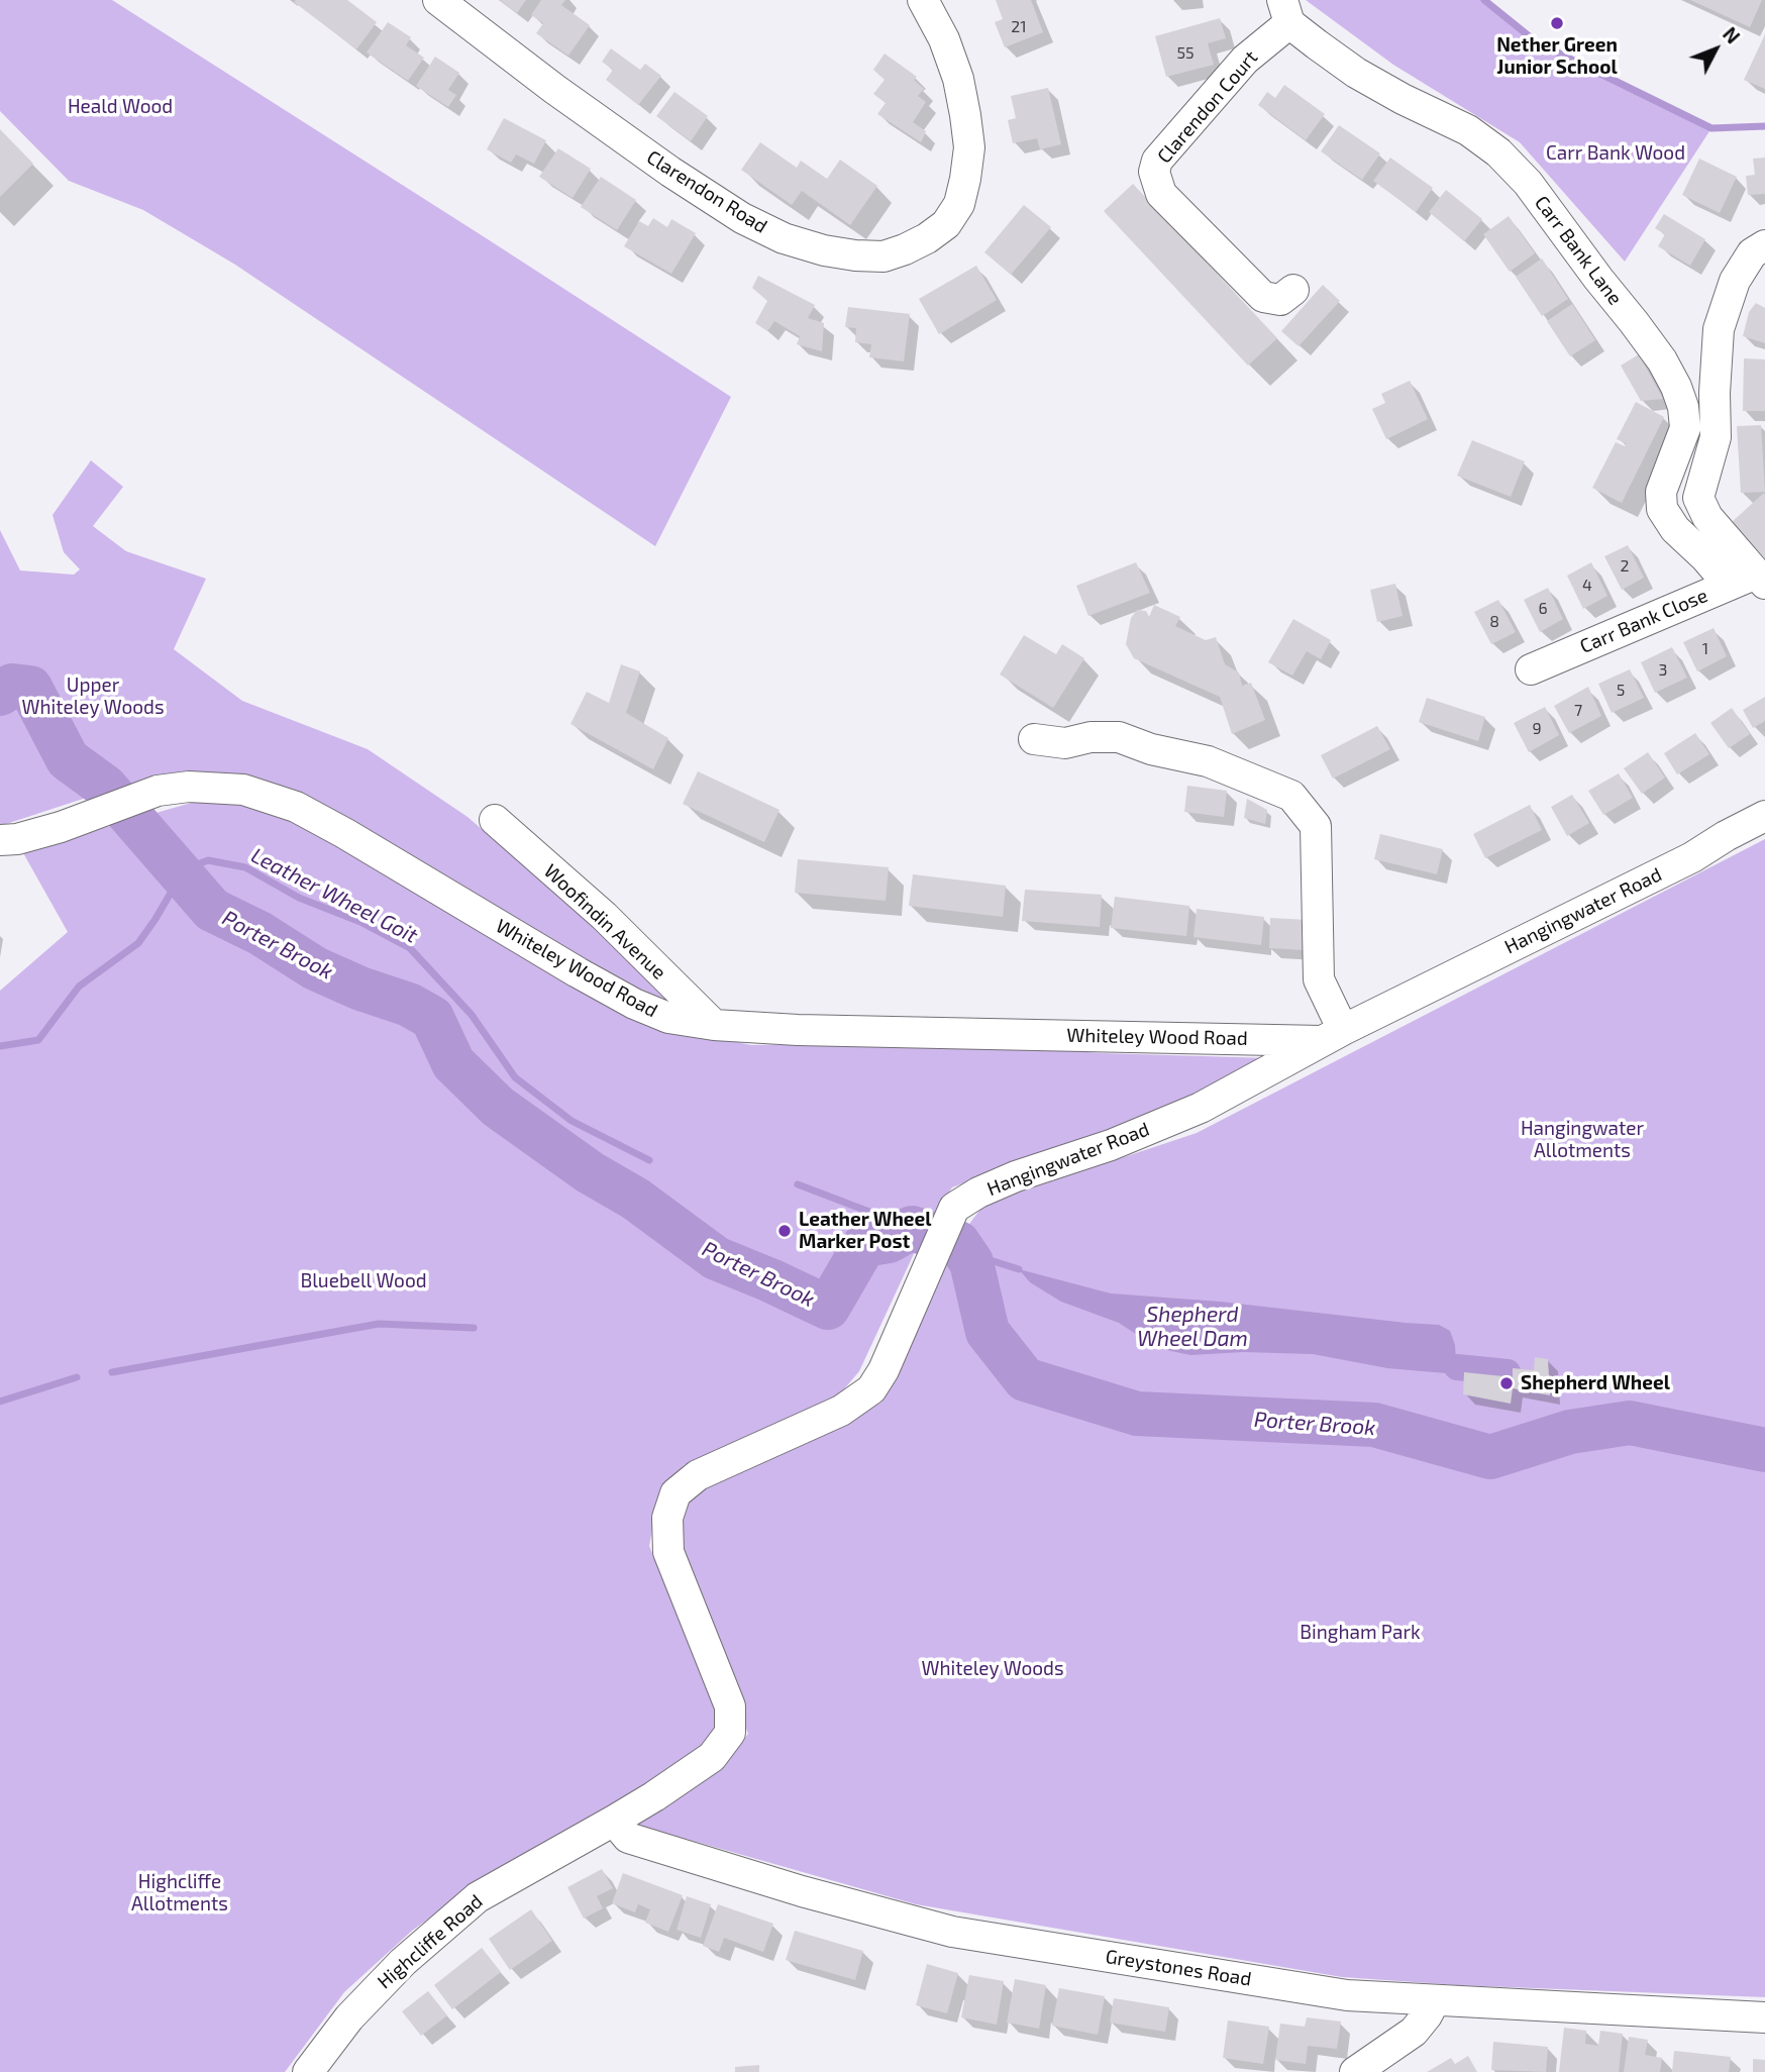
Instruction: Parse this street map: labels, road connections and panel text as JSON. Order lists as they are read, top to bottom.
{
  "streets": {
    "street": [
      "Clarendon Court",
      "Clarendon Road",
      "Carr Bank Lane",
      "Carr Bank Close",
      "Hangingwater Road",
      "Woofindin Avenue",
      "Whiteley Wood Road",
      "Highcliffe Road",
      "Greystones Road"
    ]
  },
  "crossings": [
    ["Clarendon Court", "Carr Bank Lane"],
    ["Carr Bank Lane", "Carr Bank Close"],
    ["Hangingwater Road", "Whiteley Wood Road"],
    ["Hangingwater Road", "Highcliffe Road"],
    ["Hangingwater Road", "Greystones Road"],
    ["Woofindin Avenue", "Whiteley Wood Road"],
    ["Highcliffe Road", "Greystones Road"]
  ],
  "water": ["Leather Wheel Goit", "Porter Brook", "Shepherd Wheel Dam"],
  "parks": [
    "Heald Wood",
    "Carr Bank Wood",
    "Upper Whiteley Woods",
    "Hangingwater Allotments",
    "Bluebell Wood",
    "Bingham Park",
    "Whiteley Woods",
    "Highcliffe Allotments"
  ],
  "places": ["Nether Green Junior School", "Leather Wheel Marker Post", "Shepherd Wheel"],
  "house_numbers": [
    "21",
    "55",
    "2",
    "4",
    "6",
    "8",
    "1",
    "3",
    "5",
    "7",
    "9"
  ],
  "north": "top right"
}
